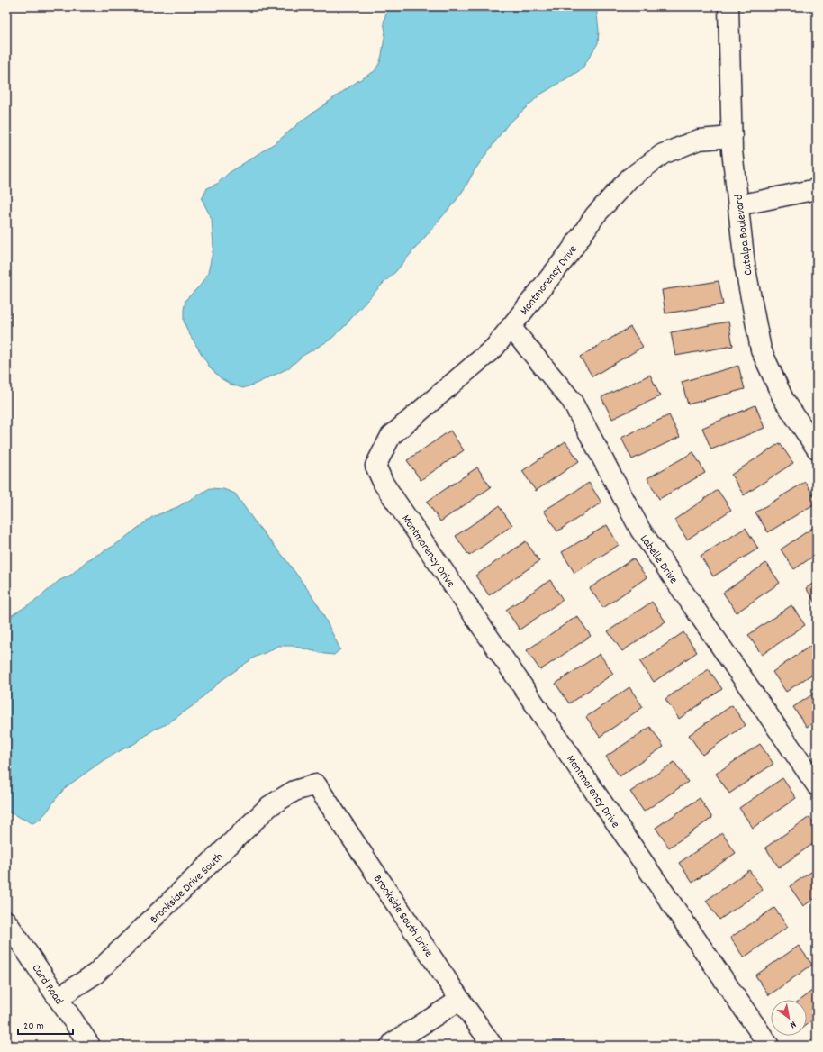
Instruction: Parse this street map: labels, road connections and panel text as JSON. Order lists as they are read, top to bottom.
{
  "streets": {
    "street": [
      "Catalpa Boulevard",
      "Montmorency Drive",
      "Labelle Drive",
      "Brookside Drive South",
      "Brookside South Drive",
      "Card Road"
    ]
  },
  "crossings": [
    ["Catalpa Boulevard", "Montmorency Drive"],
    ["Montmorency Drive", "Labelle Drive"],
    ["Brookside Drive South", "Brookside South Drive"],
    ["Brookside Drive South", "Card Road"]
  ],
  "scale_bar": "20 m",
  "north": "bottom right"
}
